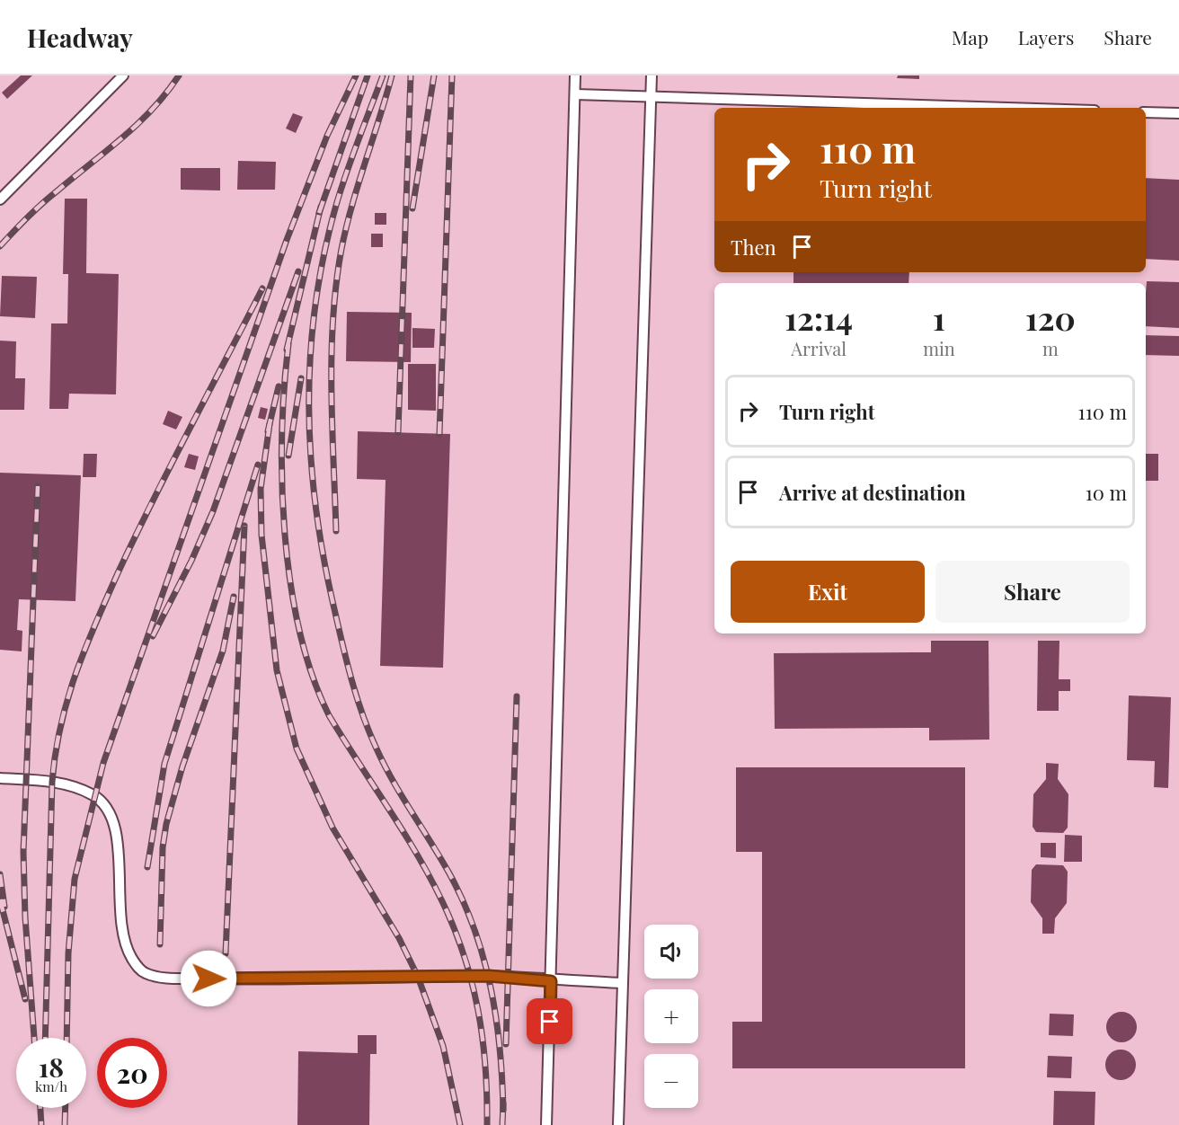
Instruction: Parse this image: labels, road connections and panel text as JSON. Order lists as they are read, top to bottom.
{
  "page": {
    "header": "Headway",
    "nav": ["Map", "Layers", "Share"],
    "turn": ["110 m", "Turn right"],
    "then": "Then",
    "eta": [
      "12:14",
      "Arrival",
      "1",
      "min",
      "120",
      "m"
    ],
    "list": [
      {
        "name": "Turn right",
        "value": "110 m"
      },
      {
        "name": "Arrive at destination",
        "value": "10 m"
      }
    ],
    "buttons": ["Exit", "Share"],
    "map_buttons": ["+", "−"],
    "speed": "18 km/h",
    "limit": "20"
  }
}
